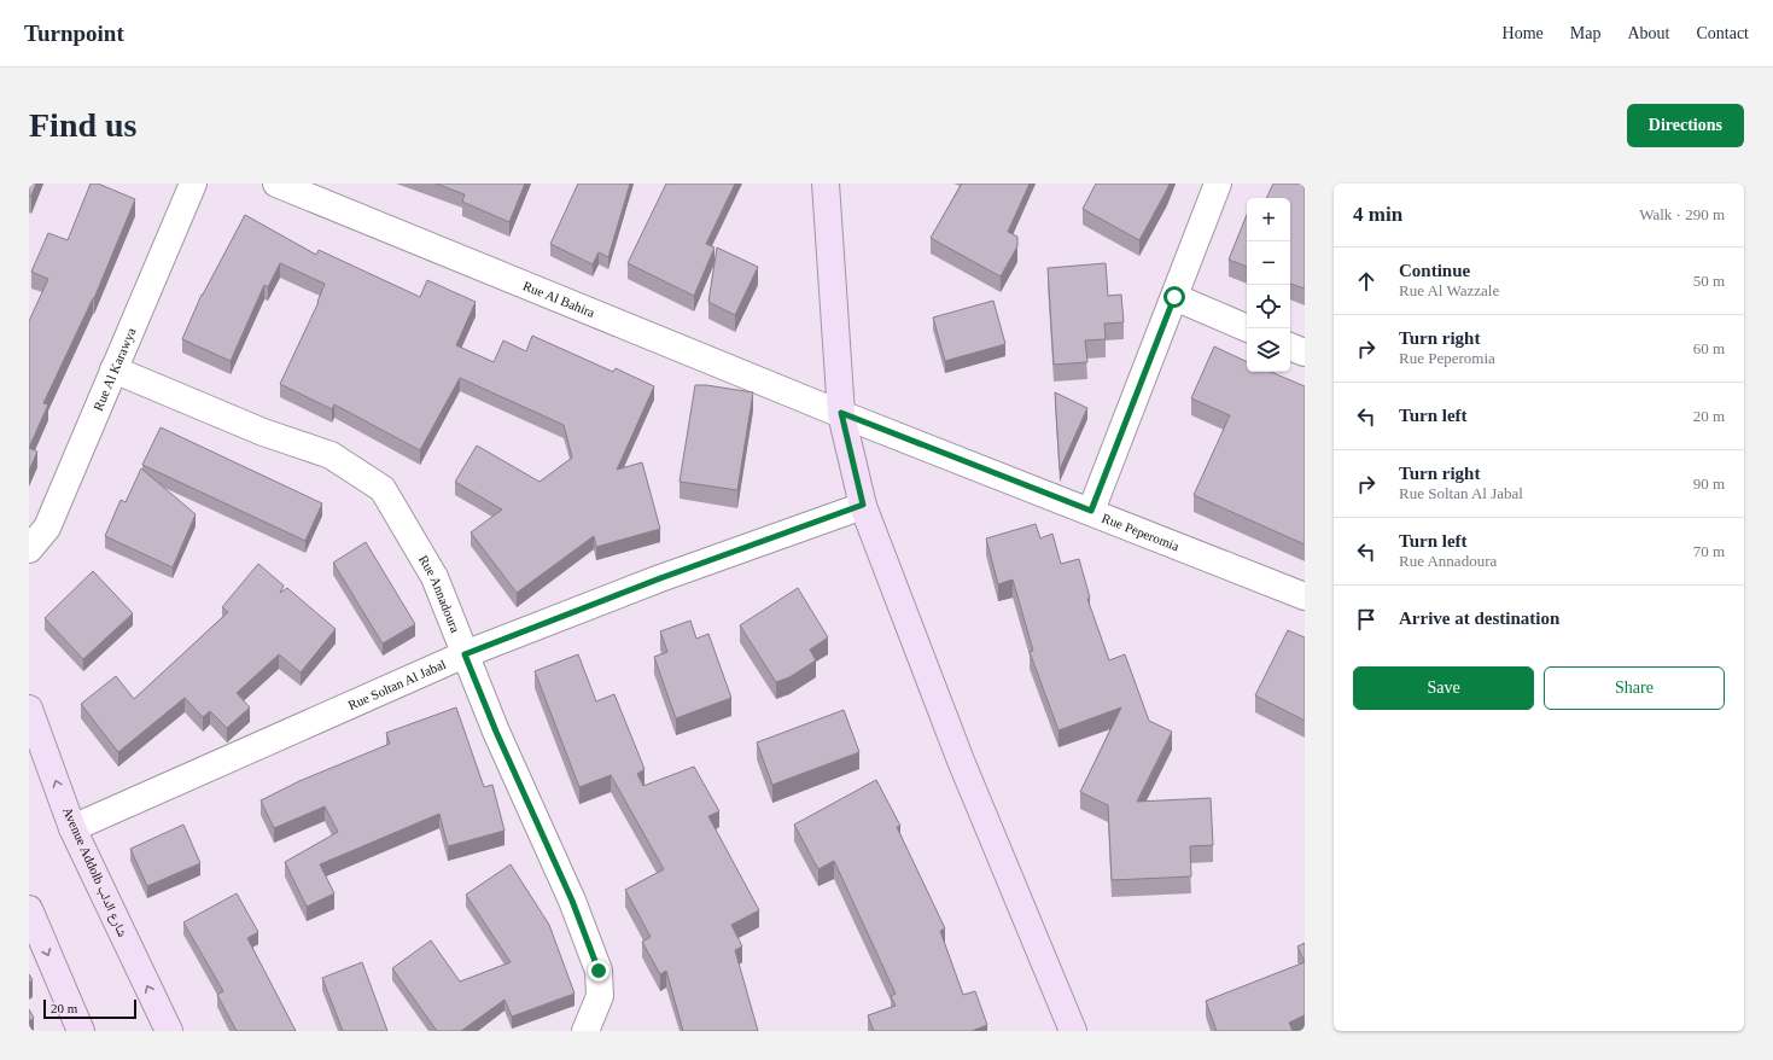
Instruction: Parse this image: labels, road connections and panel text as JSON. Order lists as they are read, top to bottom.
{
  "streets": {
    "street": [
      "Rue Al Bahira",
      "Rue Al Karawya",
      "Rue Peperomia",
      "Rue Annadoura",
      "Rue Soltan Al Jabal",
      "Avenue Addolb شارع الدلب"
    ]
  },
  "crossings": [
    ["Rue Al Bahira", "Rue Peperomia"],
    ["Rue Al Karawya", "Rue Annadoura"],
    ["Rue Annadoura", "Rue Soltan Al Jabal"],
    ["Rue Soltan Al Jabal", "Avenue Addolb شارع الدلب"]
  ],
  "scale_bar": "20 m",
  "page": {
    "header": "Turnpoint",
    "nav": [
      "Home",
      "Map",
      "About",
      "Contact"
    ],
    "buttons": [
      "Directions",
      ["Save", "Share"]
    ],
    "title": "Find us",
    "heading": ["4 min", "Walk · 290 m"],
    "map_buttons": ["+", "−"],
    "list": [
      ["Continue", "Rue Al Wazzale", "50 m"],
      ["Turn right", "Rue Peperomia", "60 m"],
      ["Turn left", "20 m"],
      ["Turn right", "Rue Soltan Al Jabal", "90 m"],
      ["Turn left", "Rue Annadoura", "70 m"],
      "Arrive at destination"
    ],
    "scale": "20 m"
  }
}
